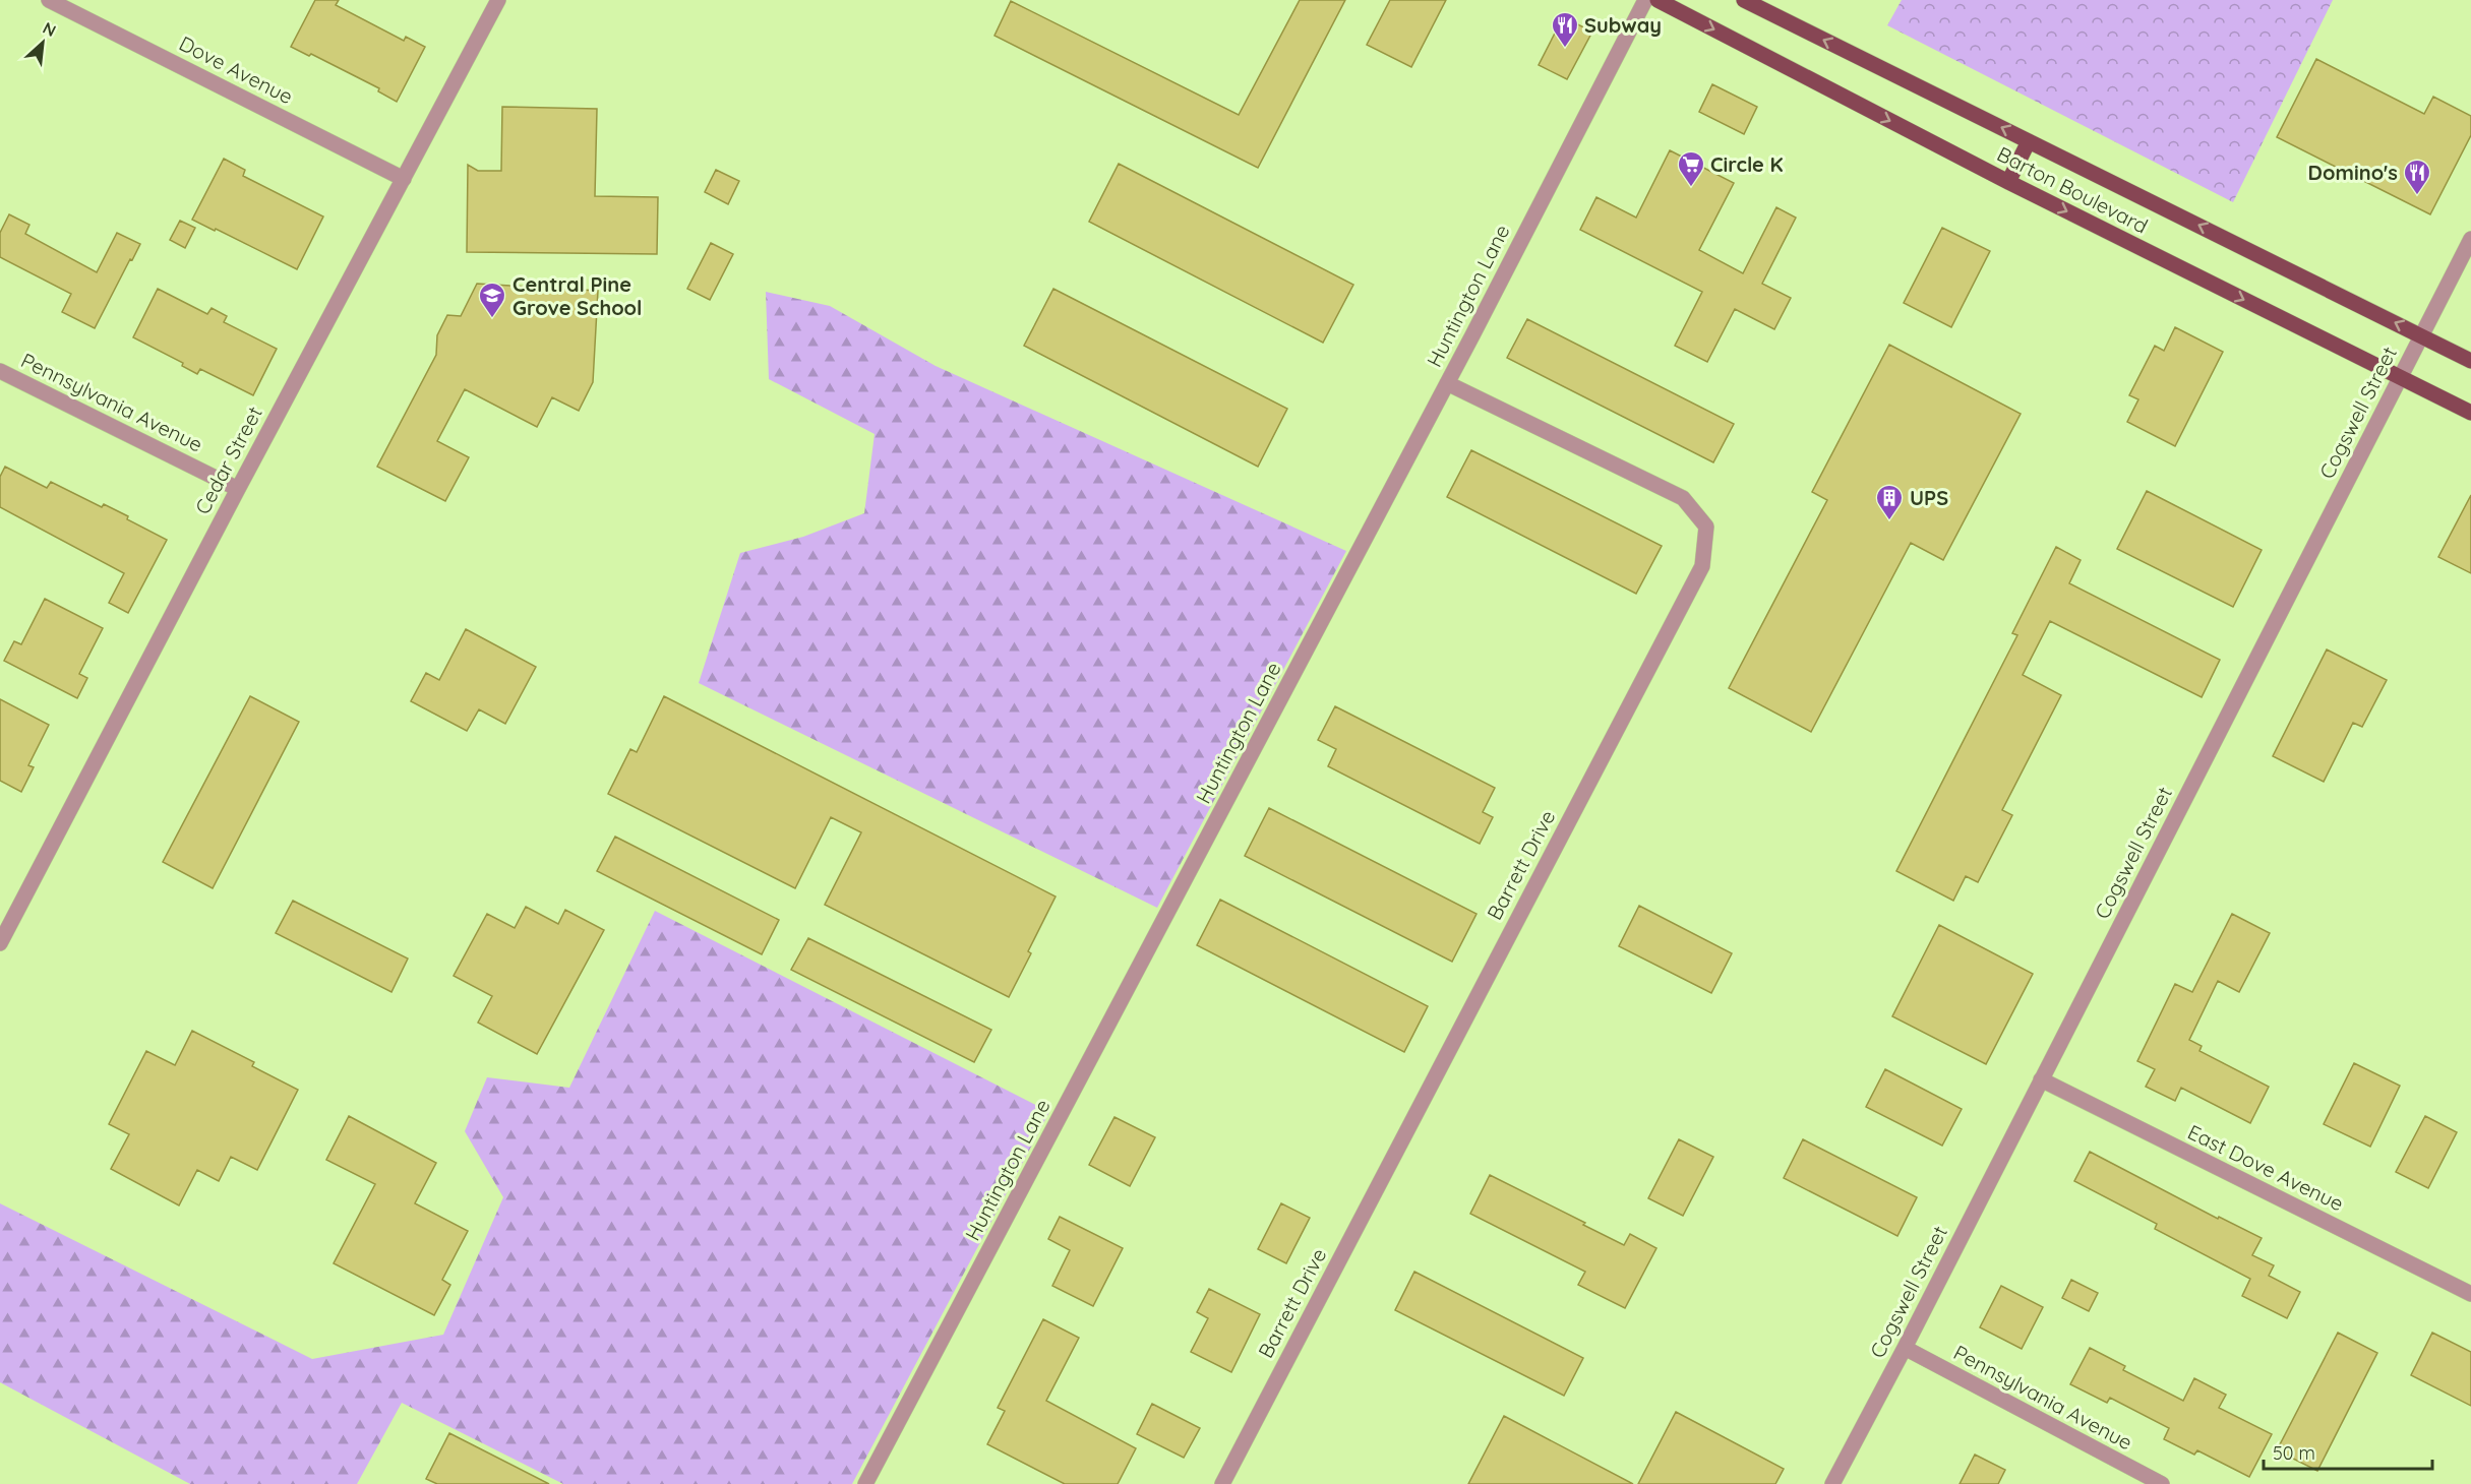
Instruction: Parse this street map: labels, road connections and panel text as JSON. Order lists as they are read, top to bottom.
{
  "streets": {
    "main road": ["Barton Boulevard"],
    "street": [
      "Dove Avenue",
      "Huntington Lane",
      "Pennsylvania Avenue",
      "Cogswell Street",
      "Cedar Street",
      "Barrett Drive",
      "East Dove Avenue"
    ]
  },
  "crossings": [
    ["Dove Avenue", "Cedar Street"],
    ["Barton Boulevard", "Cogswell Street"],
    ["Huntington Lane", "Barrett Drive"],
    ["Pennsylvania Avenue", "Cogswell Street"],
    ["Pennsylvania Avenue", "Cedar Street"],
    ["Cogswell Street", "East Dove Avenue"]
  ],
  "places": {
    "restaurant": ["Subway", "Domino's"],
    "supermarket": ["Circle K"],
    "school or university": ["Central Pine Grove School"],
    "building": ["UPS"]
  },
  "scale_bar": "50 m",
  "north": "top right"
}
